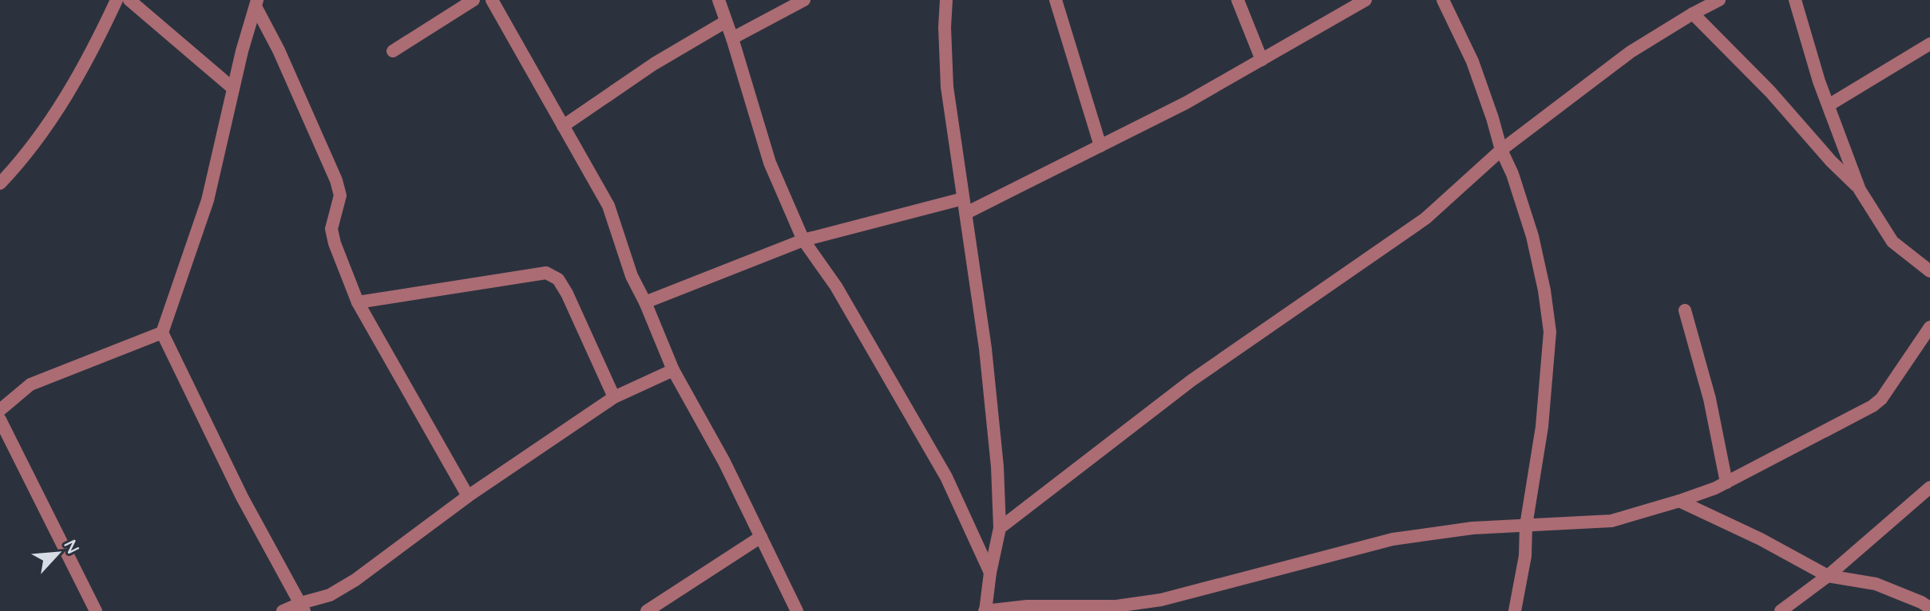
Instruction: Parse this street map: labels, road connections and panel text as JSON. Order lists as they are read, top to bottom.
{
  "north": "top right"
}
